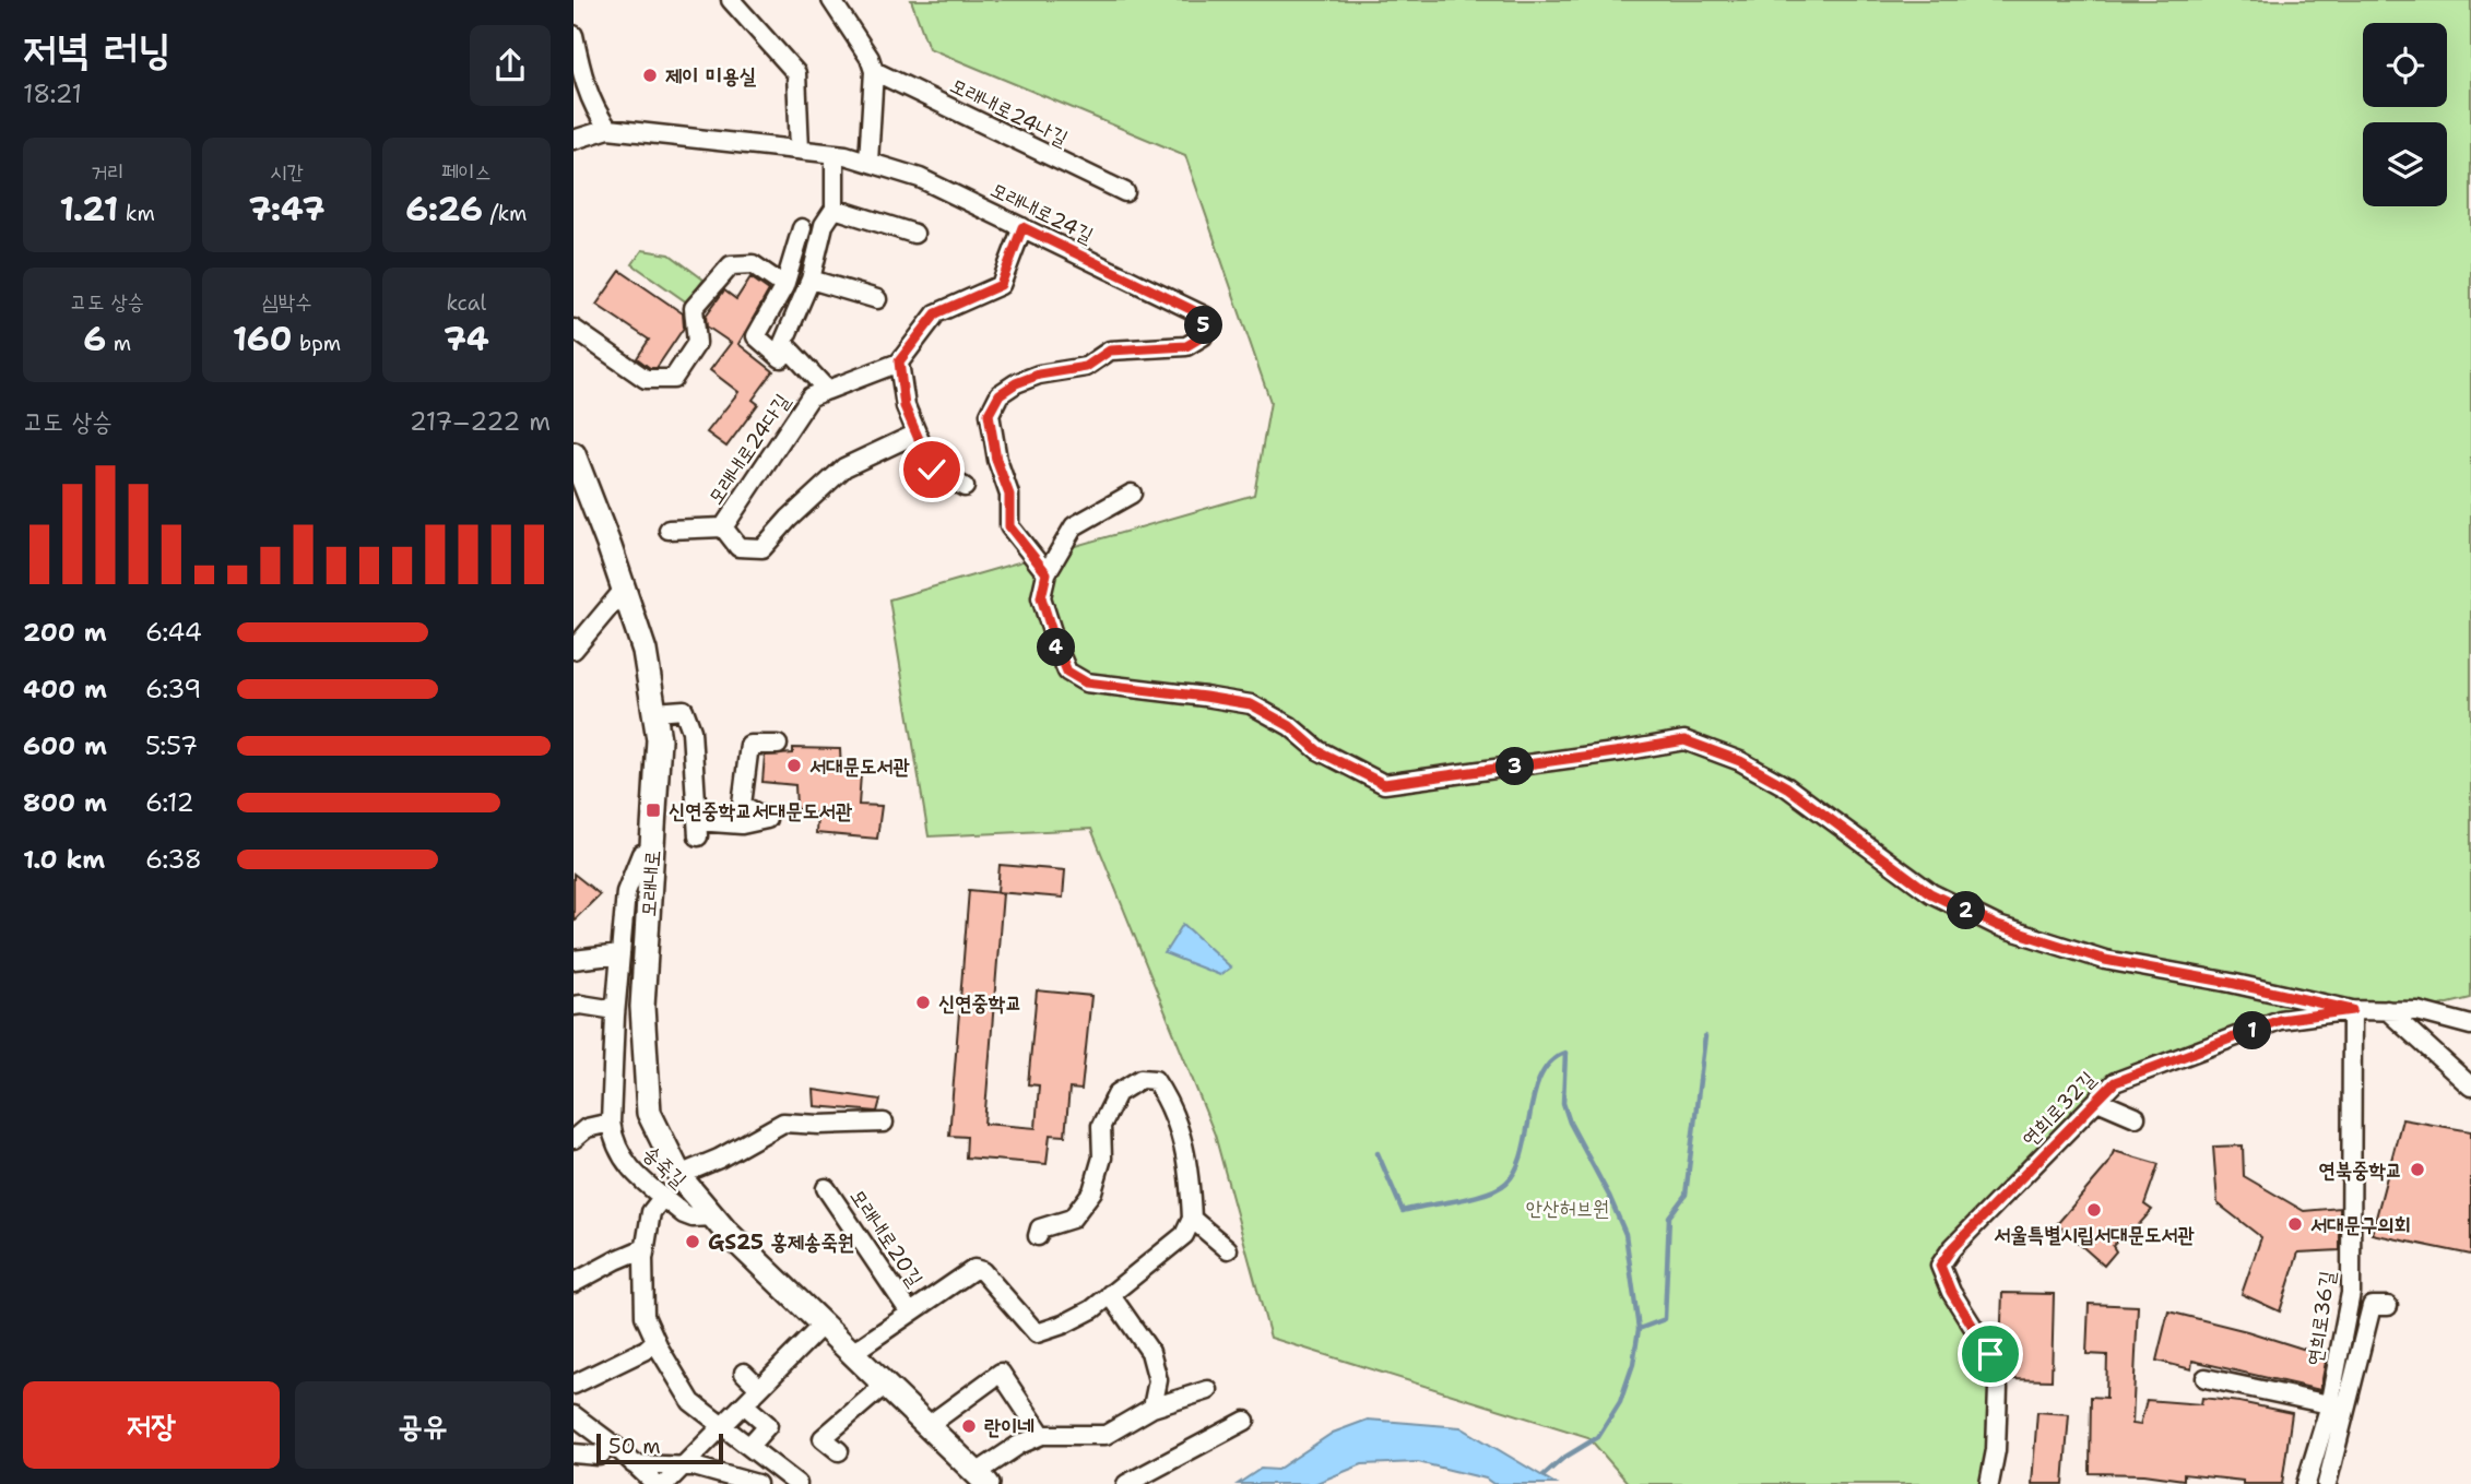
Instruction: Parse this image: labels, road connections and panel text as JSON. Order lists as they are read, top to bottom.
{
  "streets": {
    "main road": ["모래내로"],
    "street": [
      "모래내로24나길",
      "모래내로24길",
      "모래내로24다길",
      "연희로32길",
      "송죽길",
      "모래내로20길",
      "연희로36길"
    ]
  },
  "crossings": [
    ["모래내로", "송죽길"],
    ["모래내로", "모래내로20길"],
    ["연희로32길", "연희로36길"]
  ],
  "parks": ["안산허브원"],
  "places": {
    "other": [
      "제이 미용실",
      "서대문도서관",
      "신연중학교",
      "연북중학교",
      "서울특별시립서대문도서관",
      "서대문구의회",
      "GS25 홍제송죽원",
      "란이네"
    ],
    "transit": ["신연중학교서대문도서관"]
  },
  "scale_bar": "50 m",
  "page": {
    "heading": ["저녁 러닝", "18:21"],
    "stats": [
      ["거리", "1.21 km"],
      ["시간", "7:47"],
      ["페이스", "6:26 /km"],
      ["고도 상승", "6 m"],
      ["심박수", "160 bpm"],
      ["kcal", "74"]
    ],
    "pins": [
      "5",
      "4",
      "3",
      "2",
      "1"
    ],
    "chart": ["고도 상승", "217–222 m"],
    "list": [
      {
        "name": "200 m",
        "note": "6:44"
      },
      {
        "name": "400 m",
        "note": "6:39"
      },
      {
        "name": "600 m",
        "note": "5:57"
      },
      {
        "name": "800 m",
        "note": "6:12"
      },
      {
        "name": "1.0 km",
        "note": "6:38"
      }
    ],
    "buttons": ["저장", "공유"],
    "scale": "50 m"
  }
}
